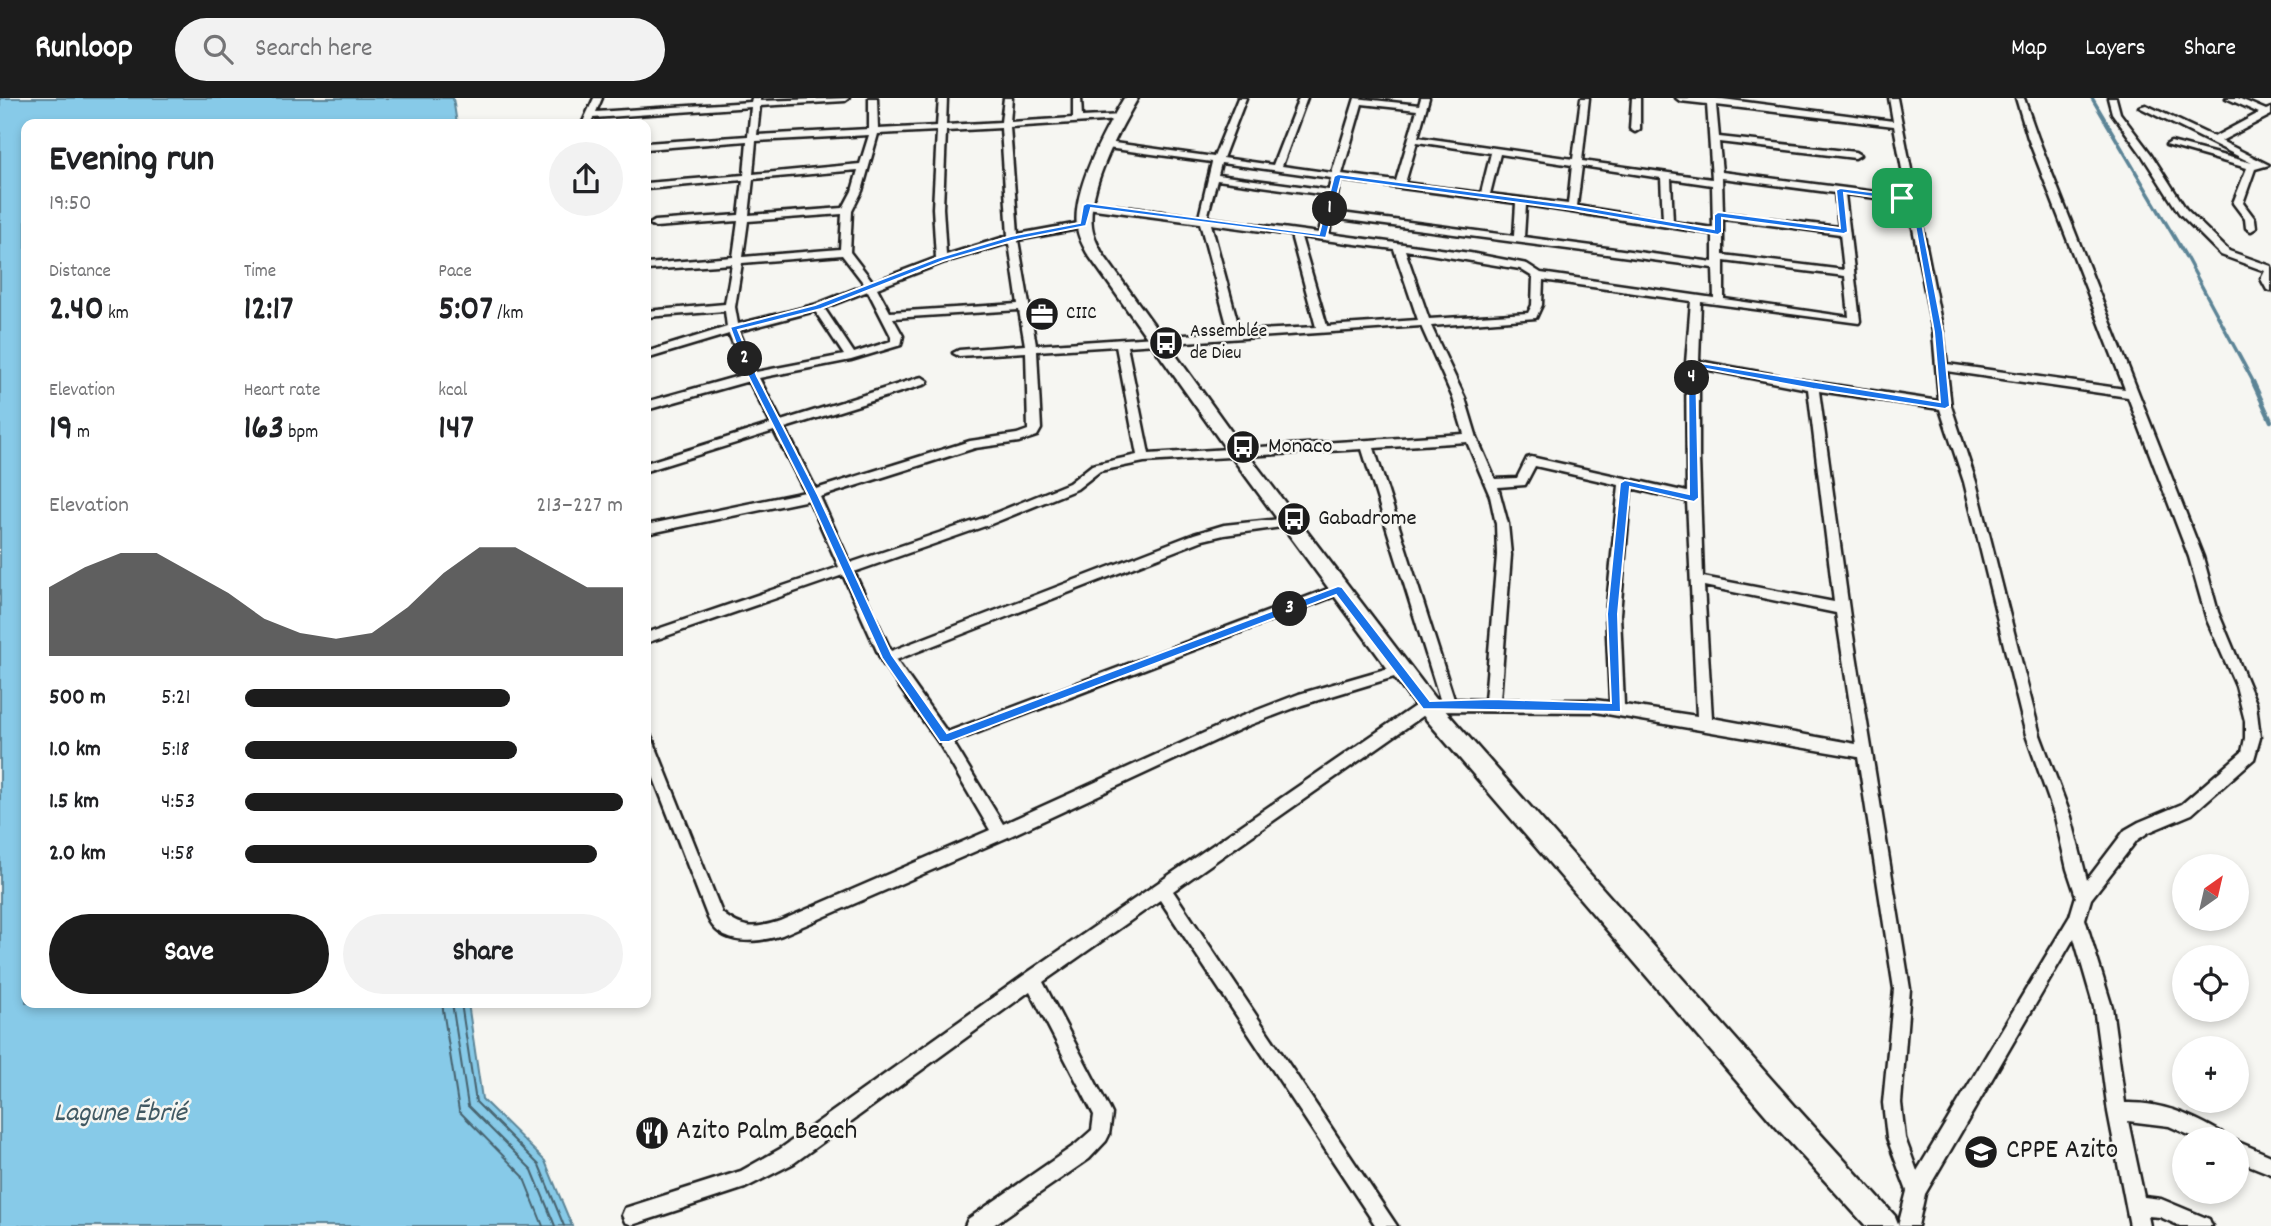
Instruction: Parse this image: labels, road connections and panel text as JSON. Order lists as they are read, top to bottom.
{
  "water": ["Lagune Ébrié"],
  "places": {
    "office": ["CIIC"],
    "bus stop": ["Assemblée de Dieu", "Monaco", "Gabadrome"],
    "restaurant": ["Azito Palm Beach"],
    "school or university": ["CPPE Azito"]
  },
  "north": "top right",
  "page": {
    "header": "Runloop",
    "search": "Search here",
    "nav": ["Map", "Layers", "Share"],
    "heading": ["Evening run", "19:50"],
    "pins": [
      "1",
      "2",
      "4",
      "3"
    ],
    "stats": [
      ["Distance", "2.40 km"],
      ["Time", "12:17"],
      ["Pace", "5:07 /km"],
      ["Elevation", "19 m"],
      ["Heart rate", "163 bpm"],
      ["kcal", "147"]
    ],
    "chart": ["Elevation", "213–227 m"],
    "list": [
      {
        "name": "500 m",
        "note": "5:21"
      },
      {
        "name": "1.0 km",
        "note": "5:18"
      },
      {
        "name": "1.5 km",
        "note": "4:53"
      },
      {
        "name": "2.0 km",
        "note": "4:58"
      }
    ],
    "map_buttons": ["+", "−"],
    "buttons": ["Save", "Share"]
  }
}
